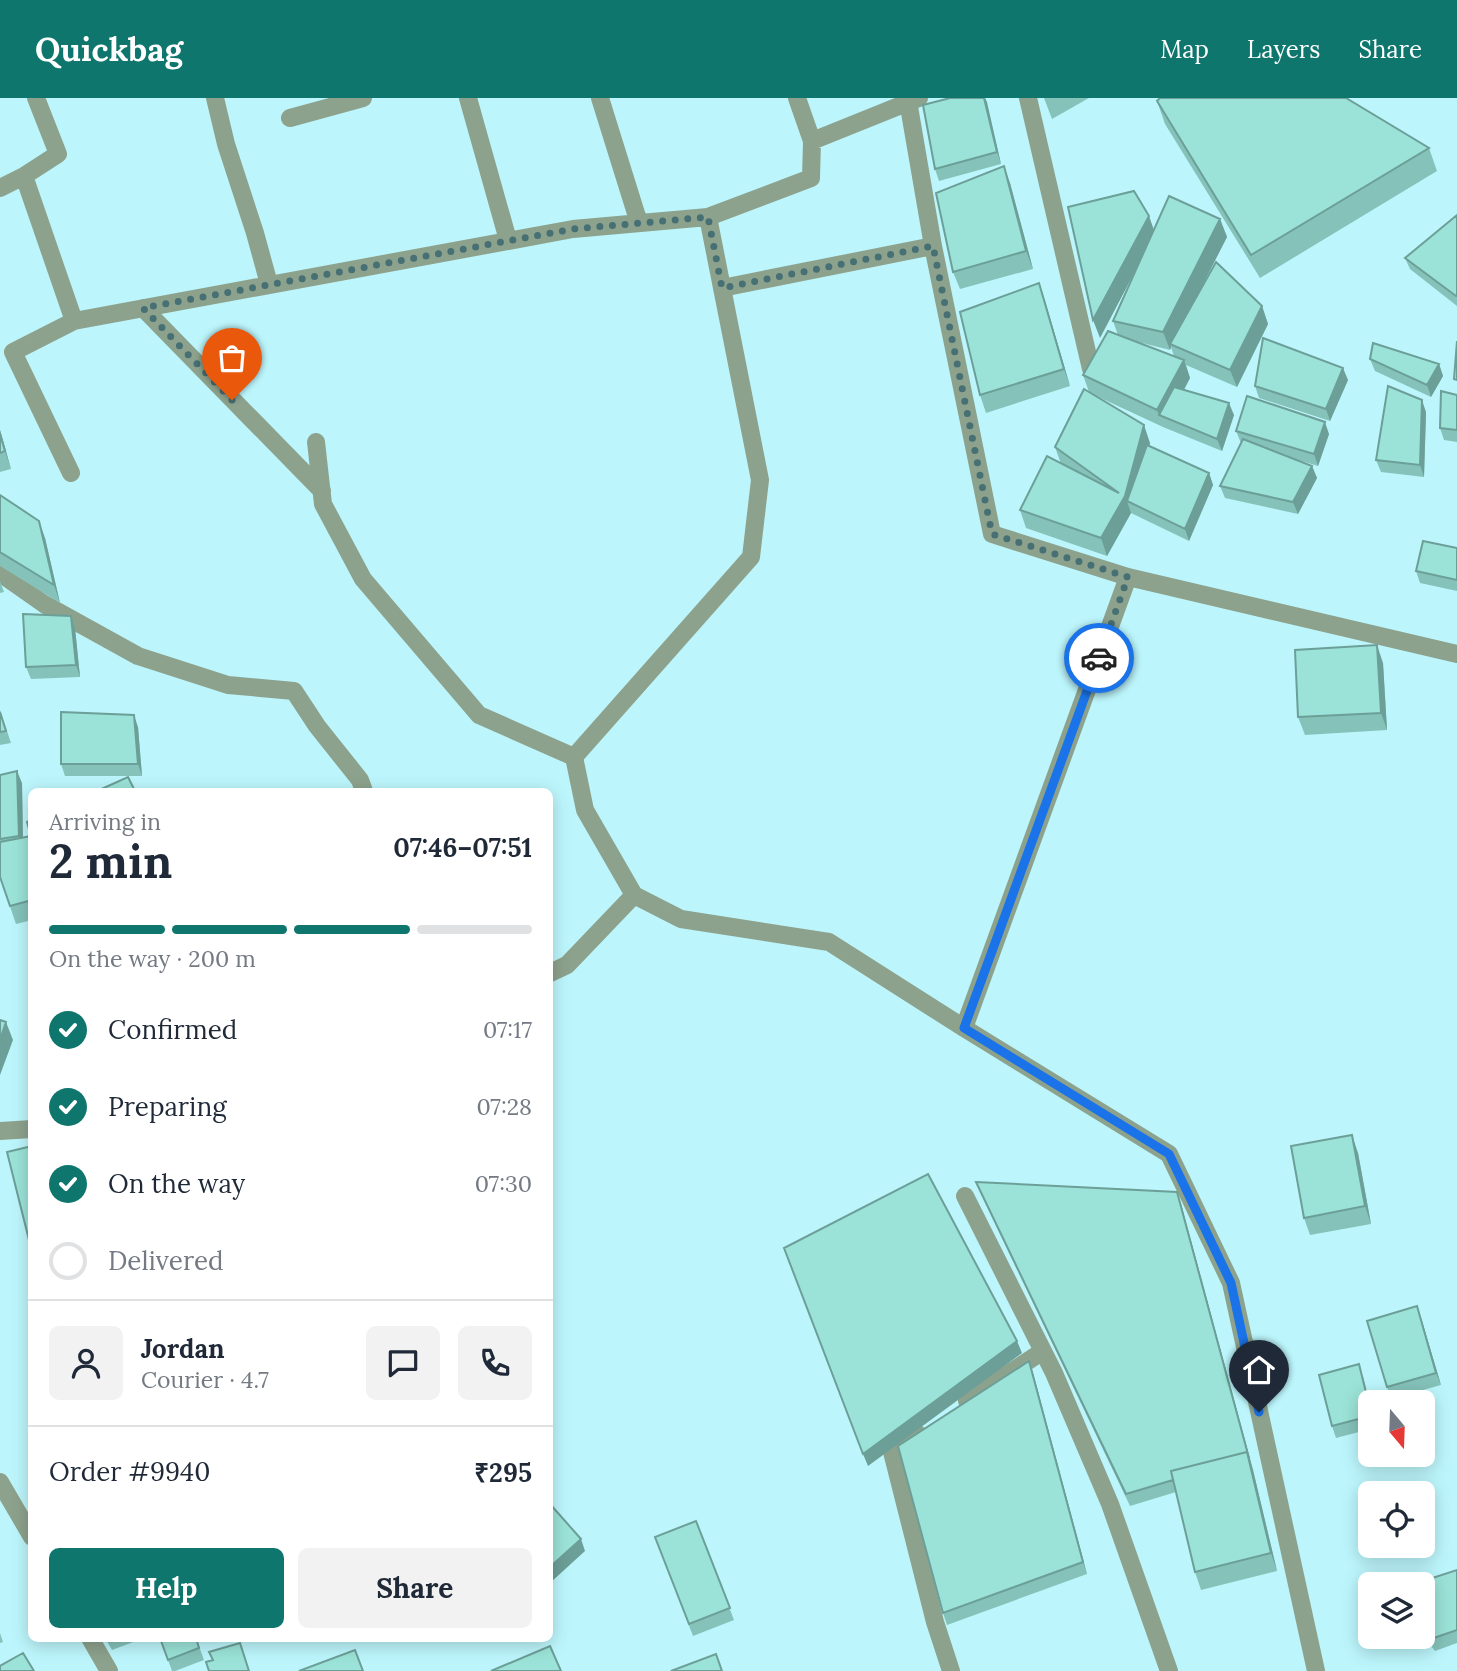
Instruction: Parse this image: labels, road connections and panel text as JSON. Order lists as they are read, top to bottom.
{
  "north": "bottom",
  "page": {
    "header": "Quickbag",
    "nav": ["Map", "Layers", "Share"],
    "heading": ["2 min", "Arriving in", "07:46–07:51"],
    "panel": [
      "Jordan",
      "Courier · 4.7",
      "Order #9940",
      "₹295"
    ],
    "bar": "On the way · 200 m",
    "list": [
      ["Confirmed", "07:17"],
      ["Preparing", "07:28"],
      ["On the way", "07:30"],
      "Delivered"
    ],
    "buttons": ["Help", "Share"]
  }
}
